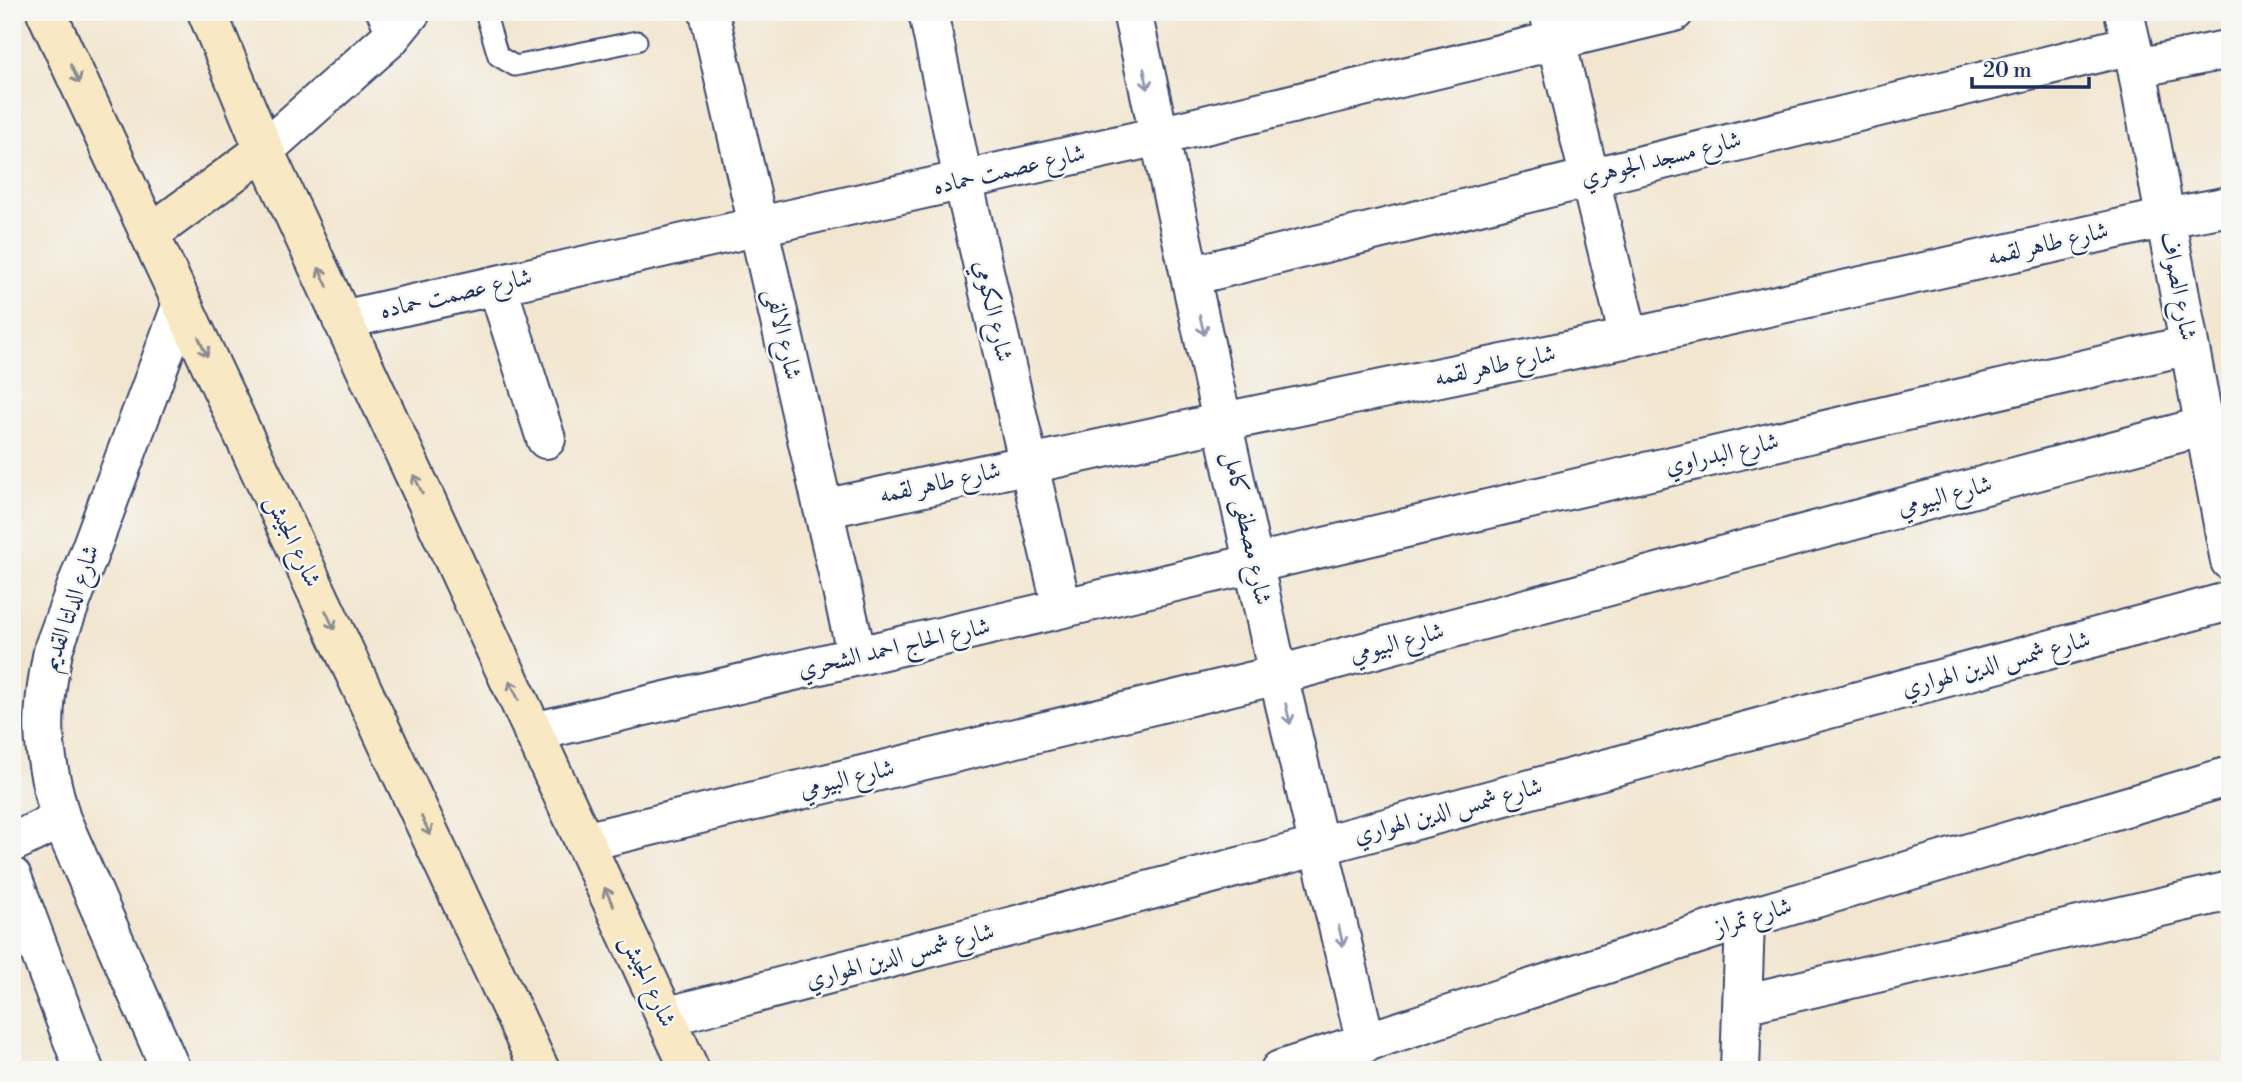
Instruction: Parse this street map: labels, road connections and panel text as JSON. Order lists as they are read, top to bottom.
{
  "streets": {
    "main road": ["شارع الجيش"],
    "street": [
      "شارع مسجد الجوهري",
      "شارع عصمت حماده",
      "شارع طاهر لقمه",
      "شارع الصواف",
      "شارع الكومي",
      "شارع الالفى",
      "شارع البدراوي",
      "شارع البيومي",
      "شارع مصطفى كامل",
      "شارع الدلتا القديم",
      "شارع الحاج احمد الشحري",
      "شارع شمس الدين الهواري",
      "شارع تمراز"
    ]
  },
  "crossings": [
    ["شارع مسجد الجوهري", "شارع الصواف"],
    ["شارع مسجد الجوهري", "شارع مصطفى كامل"],
    ["شارع عصمت حماده", "شارع الكومي"],
    ["شارع عصمت حماده", "شارع الالفى"],
    ["شارع عصمت حماده", "شارع مصطفى كامل"],
    ["شارع عصمت حماده", "شارع الجيش"],
    ["شارع طاهر لقمه", "شارع الصواف"],
    ["شارع طاهر لقمه", "شارع الكومي"],
    ["شارع طاهر لقمه", "شارع الالفى"],
    ["شارع طاهر لقمه", "شارع مصطفى كامل"],
    ["شارع الصواف", "شارع البدراوي"],
    ["شارع الصواف", "شارع البيومي"],
    ["شارع الكومي", "شارع الحاج احمد الشحري"],
    ["شارع الالفى", "شارع الحاج احمد الشحري"],
    ["شارع البدراوي", "شارع مصطفى كامل"],
    ["شارع البدراوي", "شارع الحاج احمد الشحري"],
    ["شارع البيومي", "شارع مصطفى كامل"],
    ["شارع البيومي", "شارع الجيش"],
    ["شارع مصطفى كامل", "شارع الحاج احمد الشحري"],
    ["شارع مصطفى كامل", "شارع شمس الدين الهواري"],
    ["شارع مصطفى كامل", "شارع تمراز"],
    ["شارع الجيش", "شارع الدلتا القديم"],
    ["شارع الجيش", "شارع الحاج احمد الشحري"],
    ["شارع الجيش", "شارع شمس الدين الهواري"]
  ],
  "one_way": ["شارع مصطفى كامل"],
  "scale_bar": "20 m"
}
